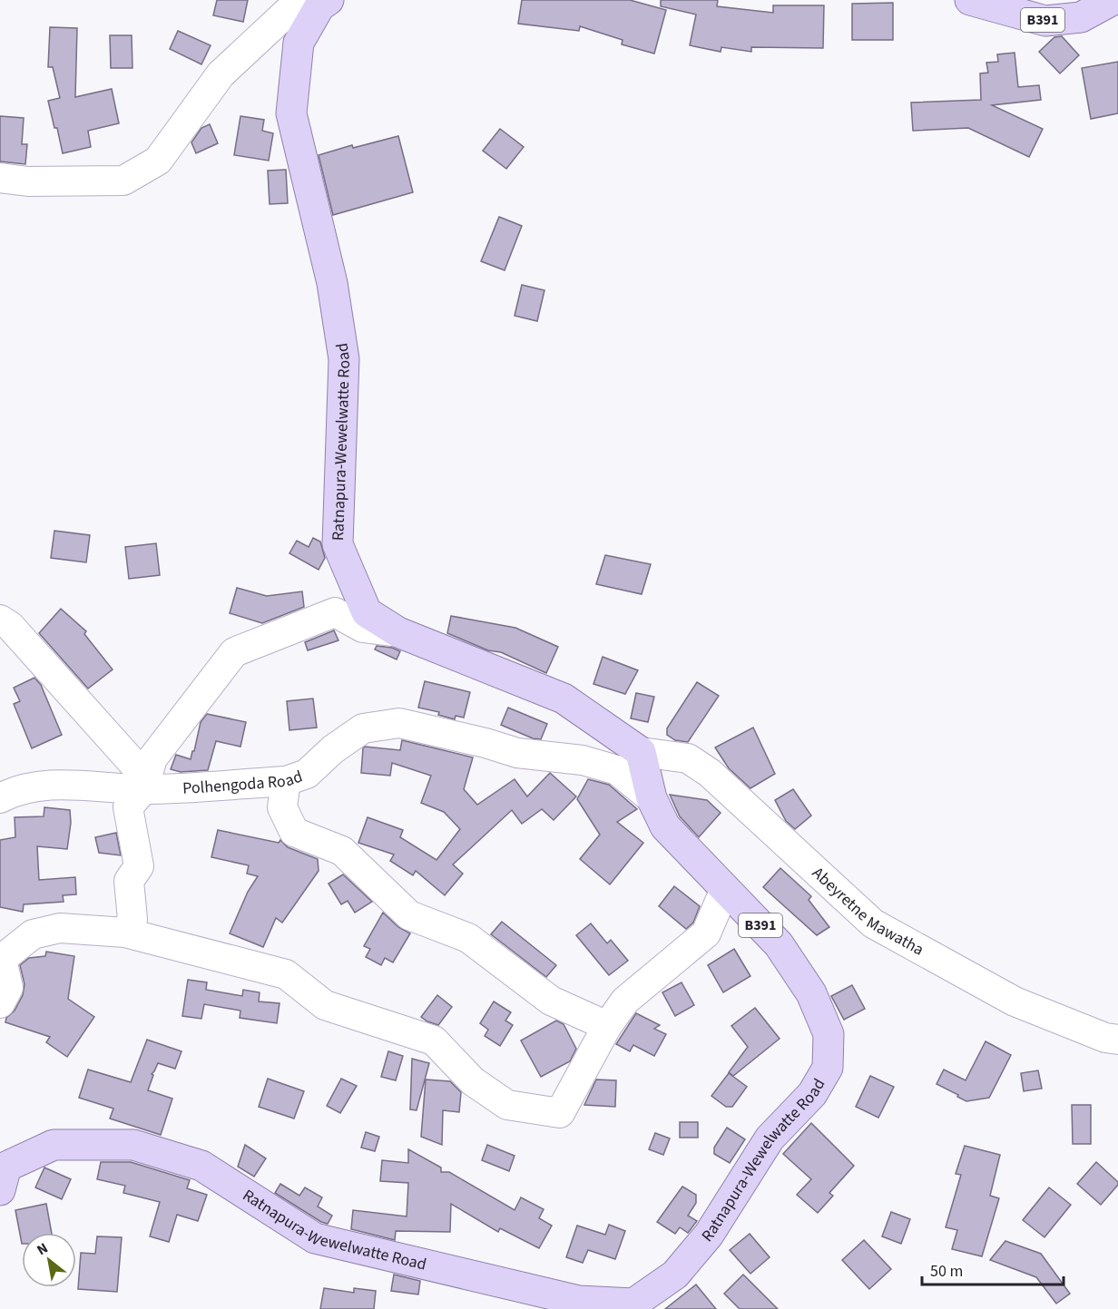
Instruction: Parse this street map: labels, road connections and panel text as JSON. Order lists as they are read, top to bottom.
{
  "streets": {
    "main road": ["B391", "Ratnapura-Wewelwatte Road"],
    "street": ["Polhengoda Road", "Abeyretne Mawatha"]
  },
  "crossings": [
    ["Ratnapura-Wewelwatte Road", "Polhengoda Road"],
    ["Ratnapura-Wewelwatte Road", "Abeyretne Mawatha"]
  ],
  "scale_bar": "50 m",
  "north": "top left"
}
